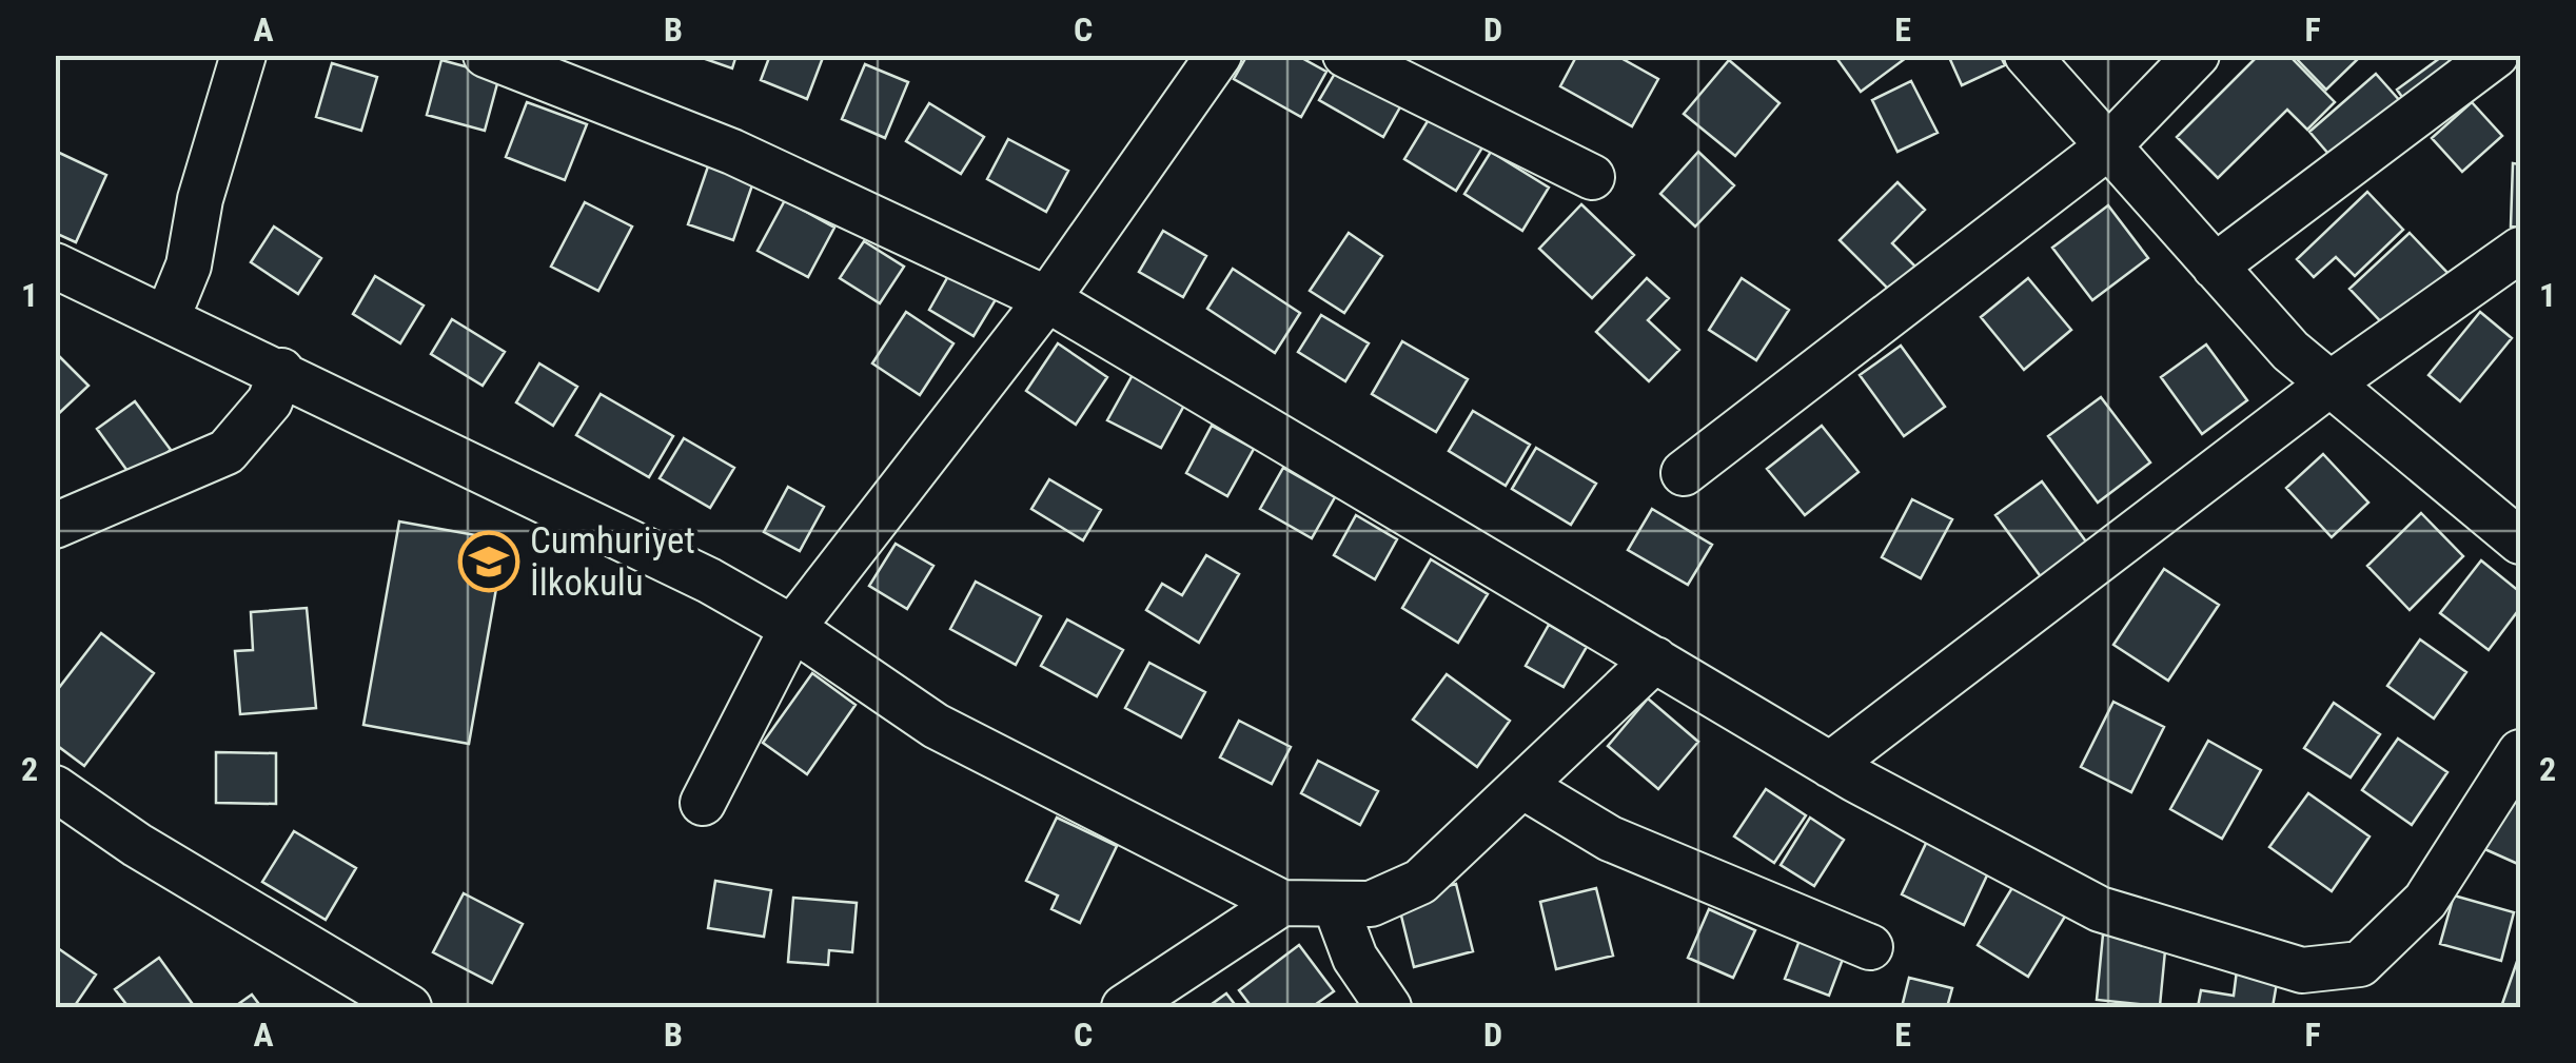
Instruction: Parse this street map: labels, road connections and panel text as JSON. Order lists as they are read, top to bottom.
{
  "places": {
    "school or university": ["Cumhuriyet İlkokulu"]
  },
  "grid": {
    "columns": [
      "A",
      "B",
      "C",
      "D",
      "E",
      "F"
    ],
    "rows": ["1", "2"]
  }
}
